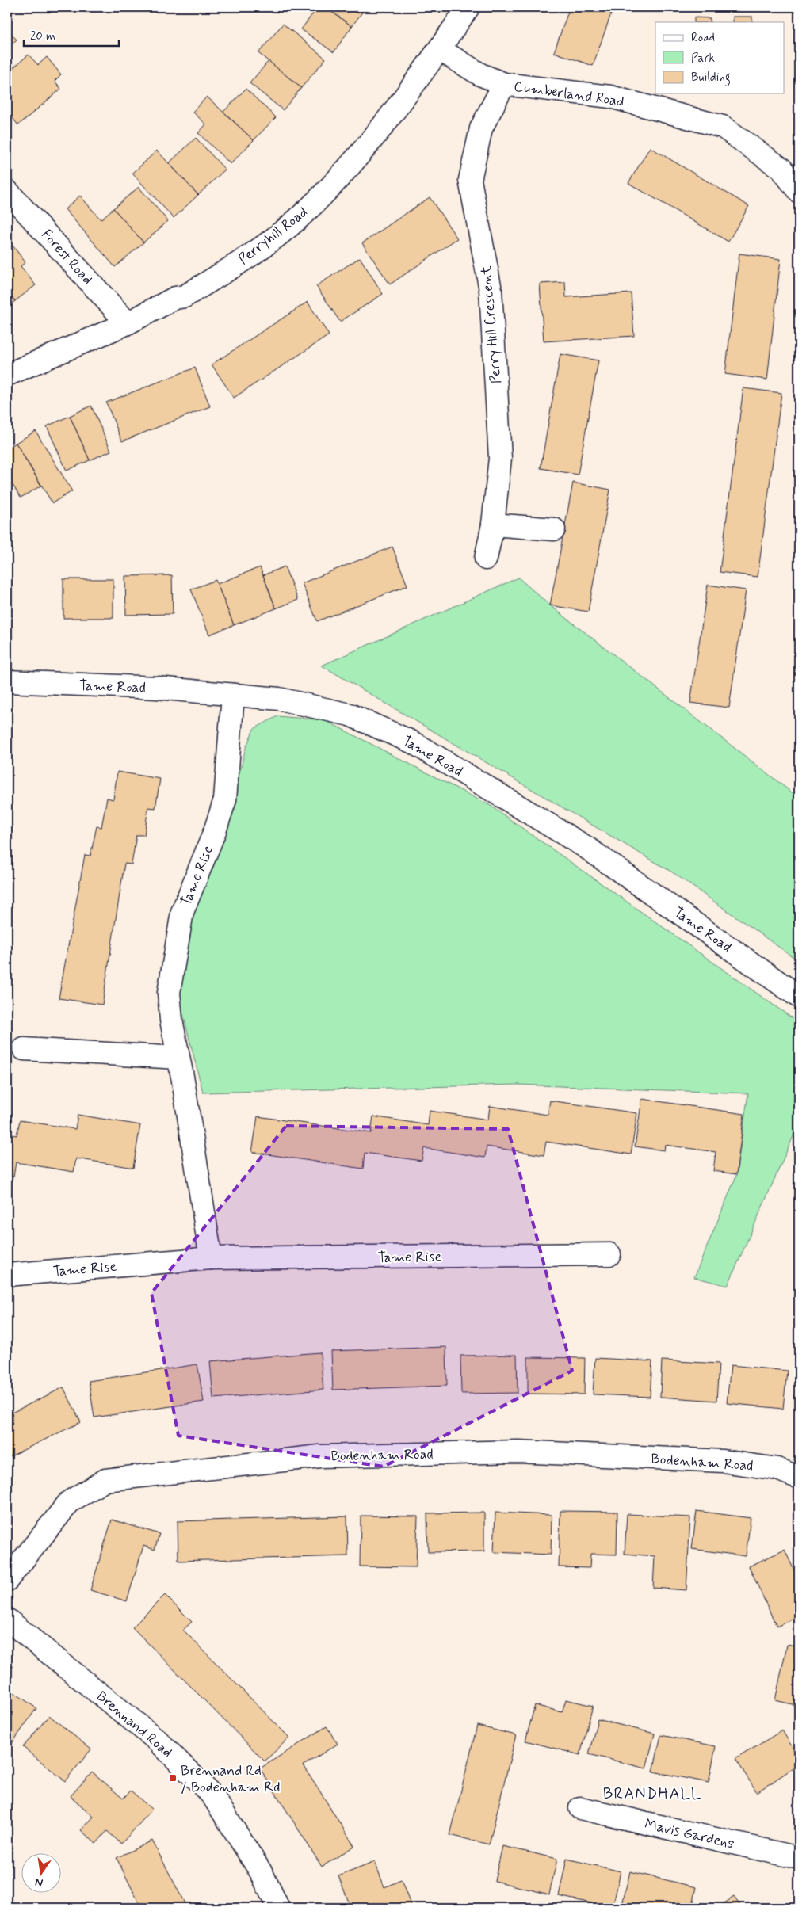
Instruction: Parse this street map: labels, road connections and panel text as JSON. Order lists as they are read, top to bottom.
{
  "streets": {
    "street": [
      "Cumberland Road",
      "Perryhill Road",
      "Forest Road",
      "Perry Hill Crescent",
      "Tame Road",
      "Tame Rise",
      "Bodenham Road",
      "Brennand Road",
      "Mavis Gardens"
    ]
  },
  "crossings": [
    ["Cumberland Road", "Perryhill Road"],
    ["Cumberland Road", "Perry Hill Crescent"],
    ["Perryhill Road", "Forest Road"],
    ["Tame Road", "Tame Rise"]
  ],
  "districts": ["BRANDHALL"],
  "places": {
    "transit": ["Brennand Rd / Bodenham Rd"]
  },
  "legend": ["Road", "Park", "Building"],
  "scale_bar": "20 m",
  "north": "bottom"
}
